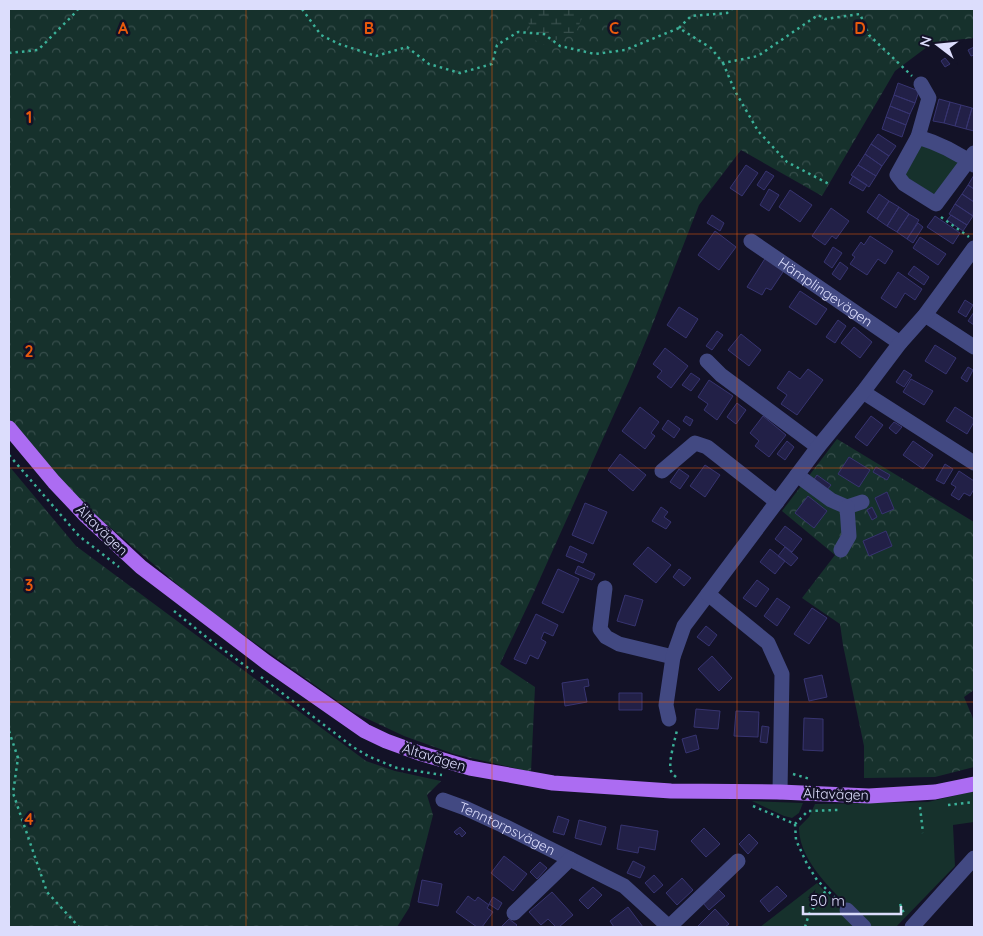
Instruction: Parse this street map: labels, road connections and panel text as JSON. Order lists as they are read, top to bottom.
{
  "streets": {
    "main road": ["Ältavägen"],
    "street": ["Hämplingevägen", "Tenntorpsvägen"]
  },
  "scale_bar": "50 m",
  "north": "left",
  "grid": {
    "columns": [
      "A",
      "B",
      "C",
      "D"
    ],
    "rows": [
      "1",
      "2",
      "3",
      "4"
    ]
  }
}
